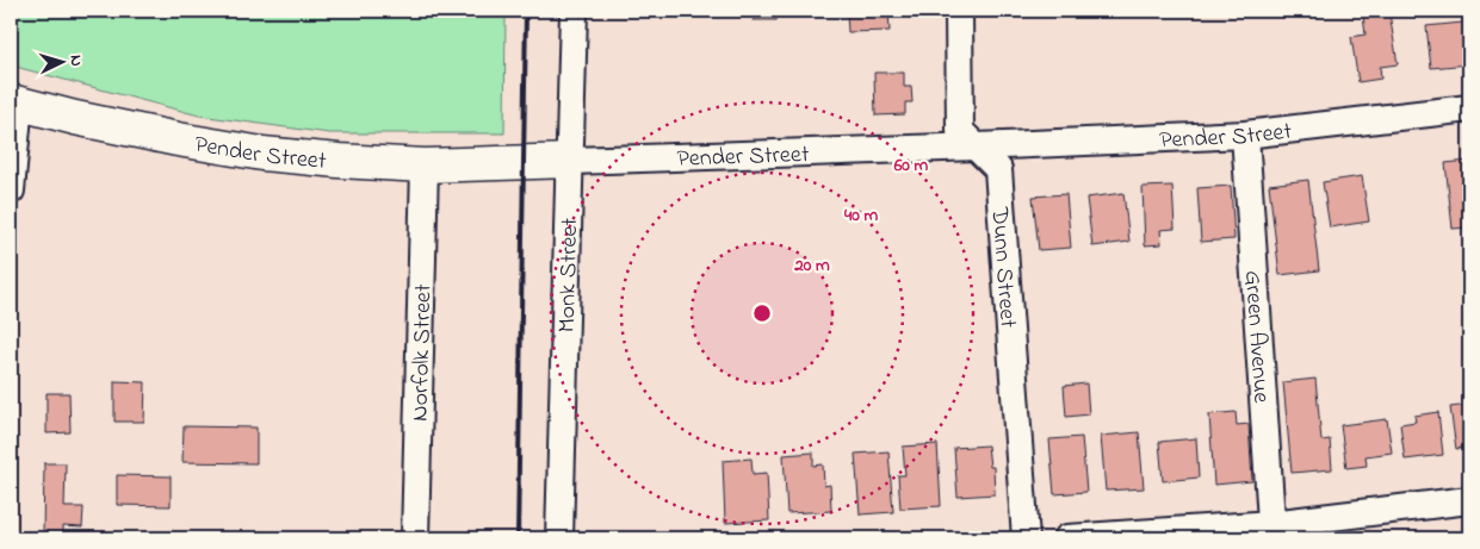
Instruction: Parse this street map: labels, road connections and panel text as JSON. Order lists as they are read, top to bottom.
{
  "streets": {
    "street": [
      "Pender Street",
      "Dunn Street",
      "Monk Street",
      "Green Avenue",
      "Norfolk Street"
    ]
  },
  "crossings": [
    ["Pender Street", "Dunn Street"],
    ["Pender Street", "Monk Street"],
    ["Pender Street", "Green Avenue"],
    ["Pender Street", "Norfolk Street"]
  ],
  "north": "right",
  "rings": ["60 m", "40 m", "20 m"]
}
